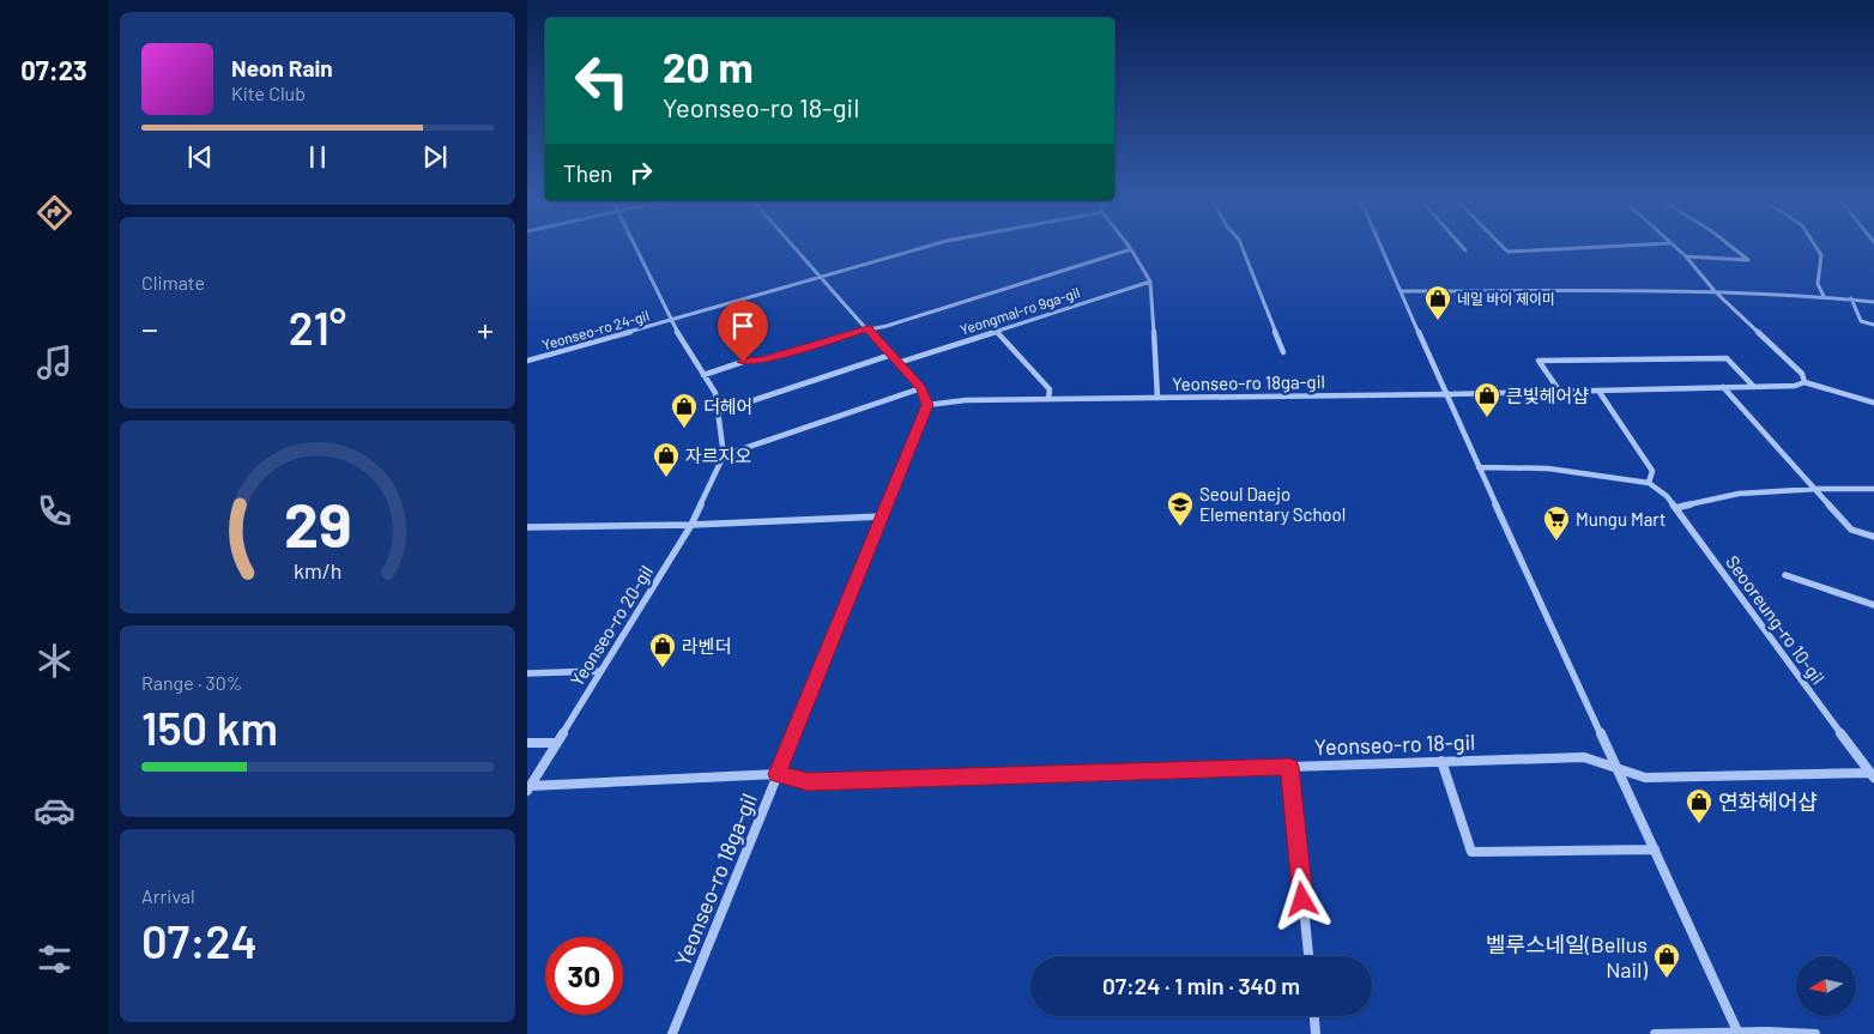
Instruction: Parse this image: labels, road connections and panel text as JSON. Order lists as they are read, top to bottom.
{
  "streets": {
    "street": [
      "Yeongmal-ro 9ga-gil",
      "Yeonseo-ro 24-gil",
      "Yeonseo-ro 18ga-gil",
      "Seooreung-ro 10-gil",
      "Yeonseo-ro 20-gil",
      "Yeonseo-ro 18-gil"
    ]
  },
  "crossings": [
    ["Yeonseo-ro 18ga-gil", "Yeonseo-ro 18-gil"],
    ["Seooreung-ro 10-gil", "Yeonseo-ro 18-gil"],
    ["Yeonseo-ro 20-gil", "Yeonseo-ro 18-gil"]
  ],
  "places": {
    "shop": [
      "네일 바이 제이미",
      "큰빛헤어샵",
      "더헤어",
      "자르지오",
      "라벤더",
      "연화헤어샵",
      "벨루스네일(Bellus Nail)"
    ],
    "school or university": ["Seoul Daejo Elementary School"],
    "supermarket": ["Mungu Mart"]
  },
  "north": "left",
  "page": {
    "tabs": "07:23",
    "turn": ["20 m", "Yeonseo-ro 18-gil"],
    "song": ["Neon Rain", "Kite Club"],
    "then": "Then",
    "tile": [
      "Climate",
      ["Range · 30%", "150 km"],
      ["Arrival", "07:24"]
    ],
    "heat": ["−", "21°", "+"],
    "limit": "30",
    "trip": "07:24 · 1 min · 340 m",
    "gauge": ["29", "km/h"]
  }
}
